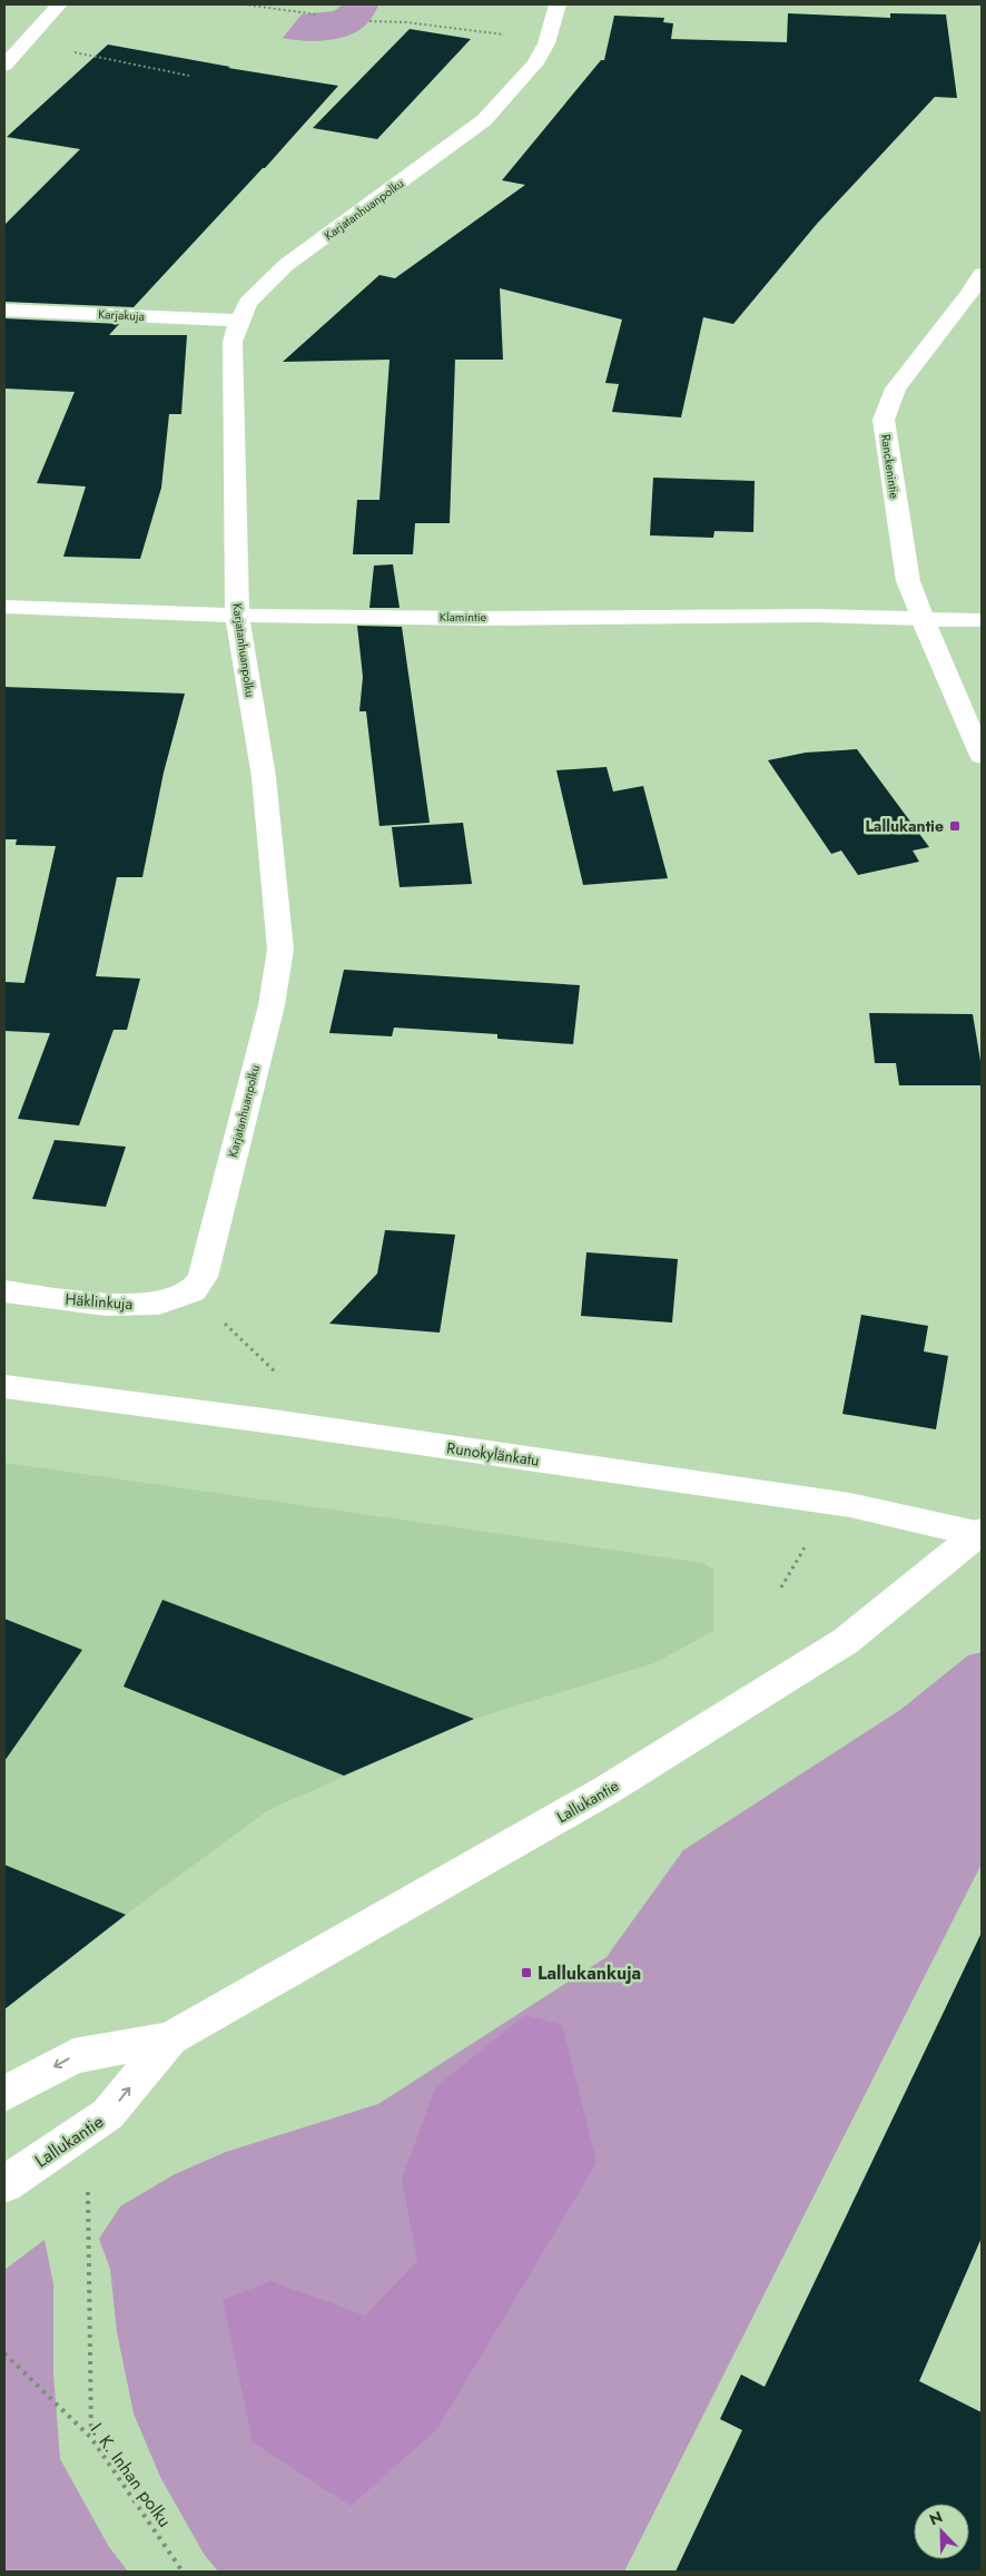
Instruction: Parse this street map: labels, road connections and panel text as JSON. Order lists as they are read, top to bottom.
{
  "streets": {
    "street": [
      "Karjatanhuanpolku",
      "Karjakuja",
      "Ranckenintie",
      "Klamintie",
      "Häklinkuja",
      "Runokylänkatu",
      "Lallukantie"
    ],
    "path": ["I. K. Inhan polku"]
  },
  "crossings": [
    ["Karjatanhuanpolku", "Karjakuja"],
    ["Karjatanhuanpolku", "Klamintie"],
    ["Karjatanhuanpolku", "Häklinkuja"],
    ["Ranckenintie", "Klamintie"],
    ["Runokylänkatu", "Lallukantie"]
  ],
  "places": {
    "transit": ["Lallukantie", "Lallukankuja"]
  },
  "north": "top left"
}
